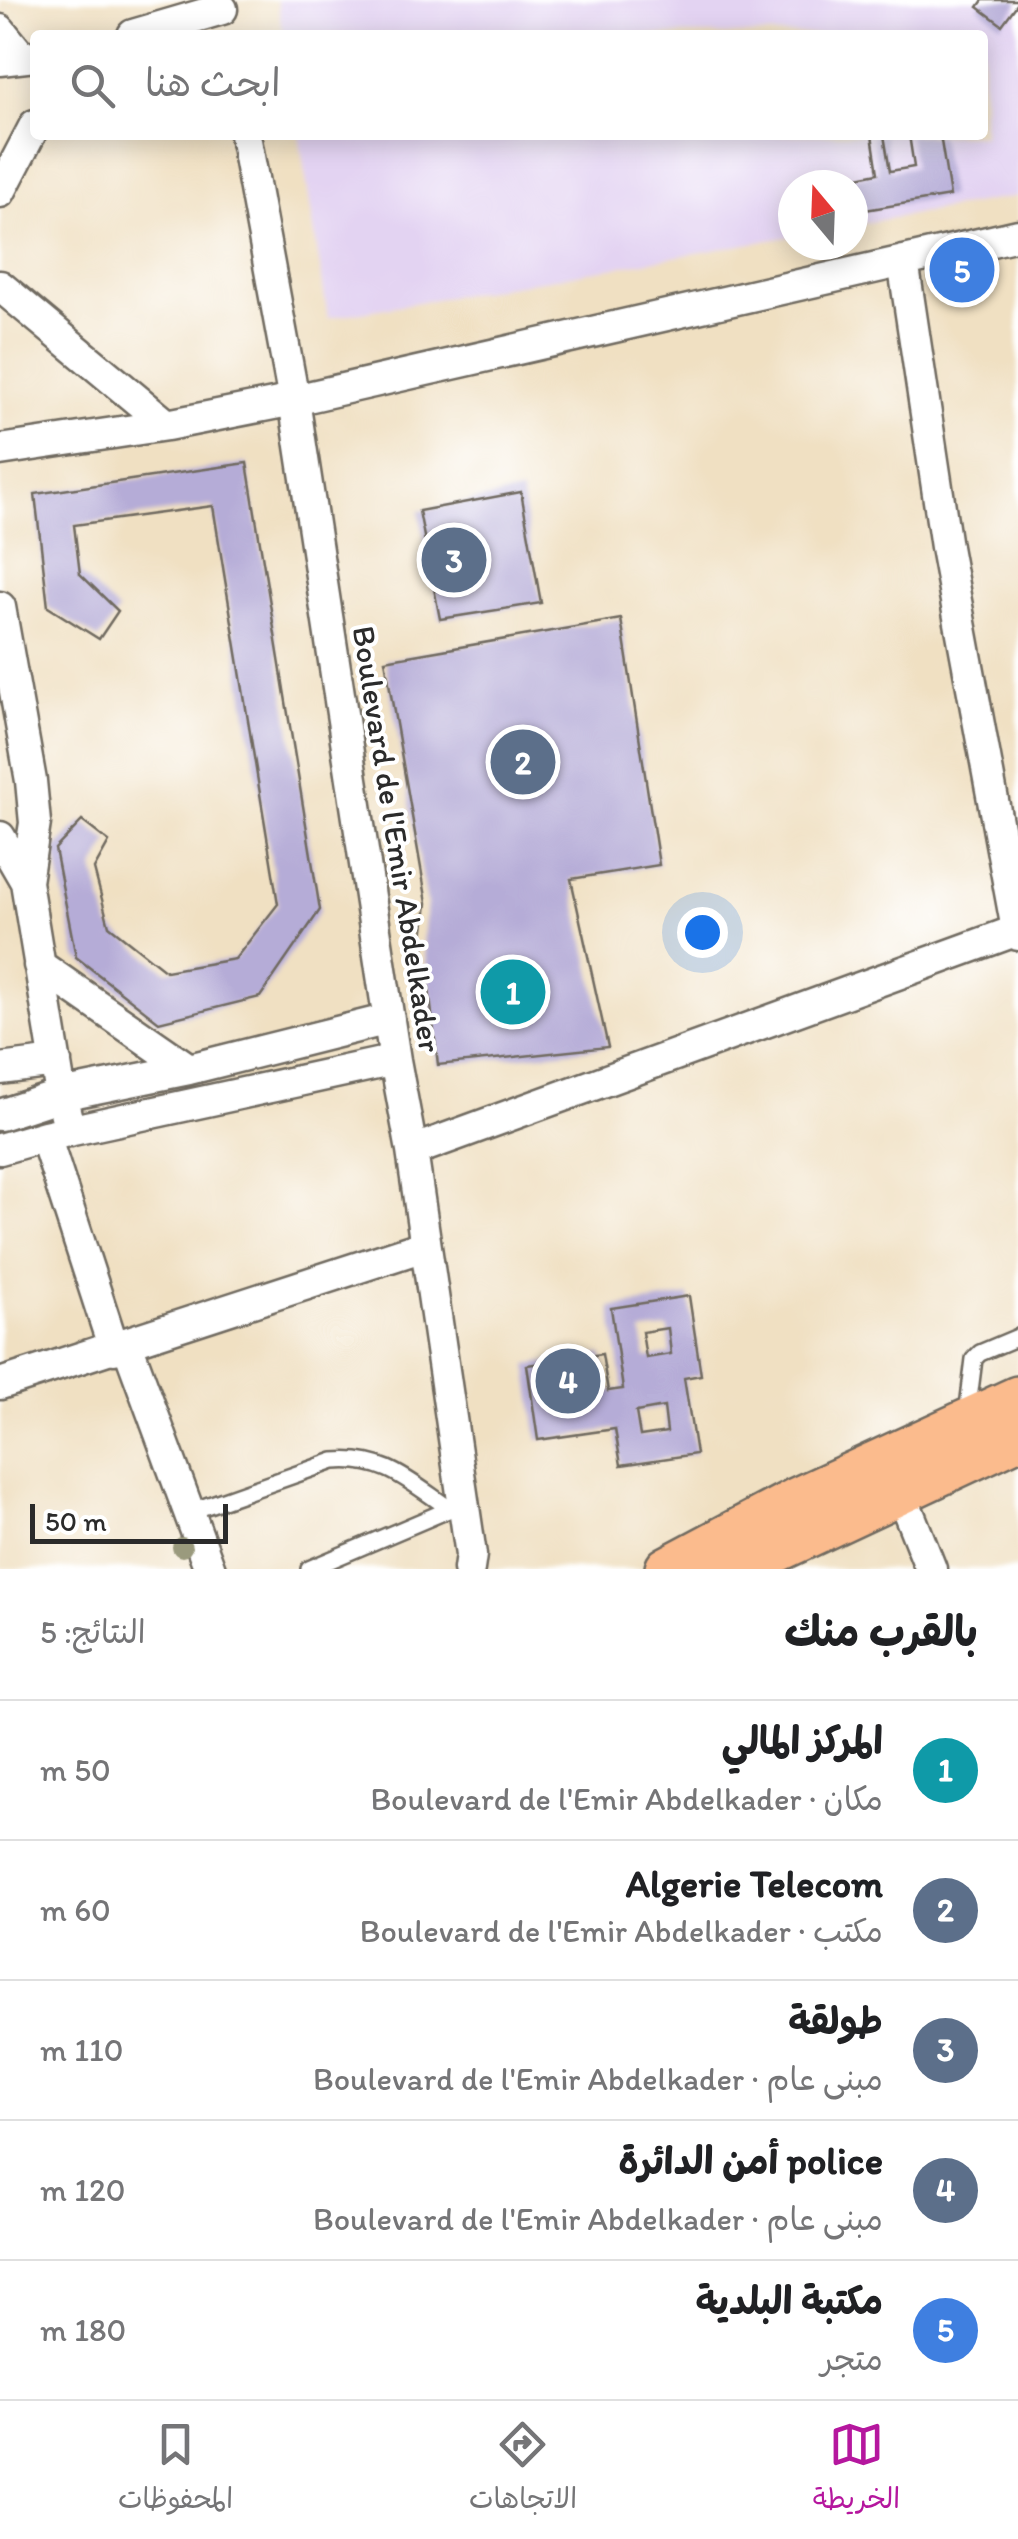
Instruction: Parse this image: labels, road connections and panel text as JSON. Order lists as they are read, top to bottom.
{
  "streets": {
    "street": ["Boulevard de l'Emir Abdelkader"]
  },
  "scale_bar": "50 m",
  "north": "top",
  "page": {
    "search": "ابحث هنا",
    "pins": [
      "5",
      "3",
      "2",
      "1",
      "4"
    ],
    "scale": "50 m",
    "heading": ["بالقرب منك", "النتائج: 5"],
    "list": [
      {
        "mark": "1",
        "name": "المركز المالي",
        "note": "مكان · Boulevard de l'Emir Abdelkader",
        "value": "50 m"
      },
      {
        "mark": "2",
        "name": "Algerie Telecom",
        "note": "مكتب · Boulevard de l'Emir Abdelkader",
        "value": "60 m"
      },
      {
        "mark": "3",
        "name": "طولقة",
        "note": "مبنى عام · Boulevard de l'Emir Abdelkader",
        "value": "110 m"
      },
      {
        "mark": "4",
        "name": "police أمن الدائرة",
        "note": "مبنى عام · Boulevard de l'Emir Abdelkader",
        "value": "120 m"
      },
      {
        "mark": "5",
        "name": "مكتبة البلدية",
        "note": "متجر",
        "value": "180 m"
      }
    ],
    "nav": ["الخريطة", "الاتجاهات", "المحفوظات"]
  }
}
